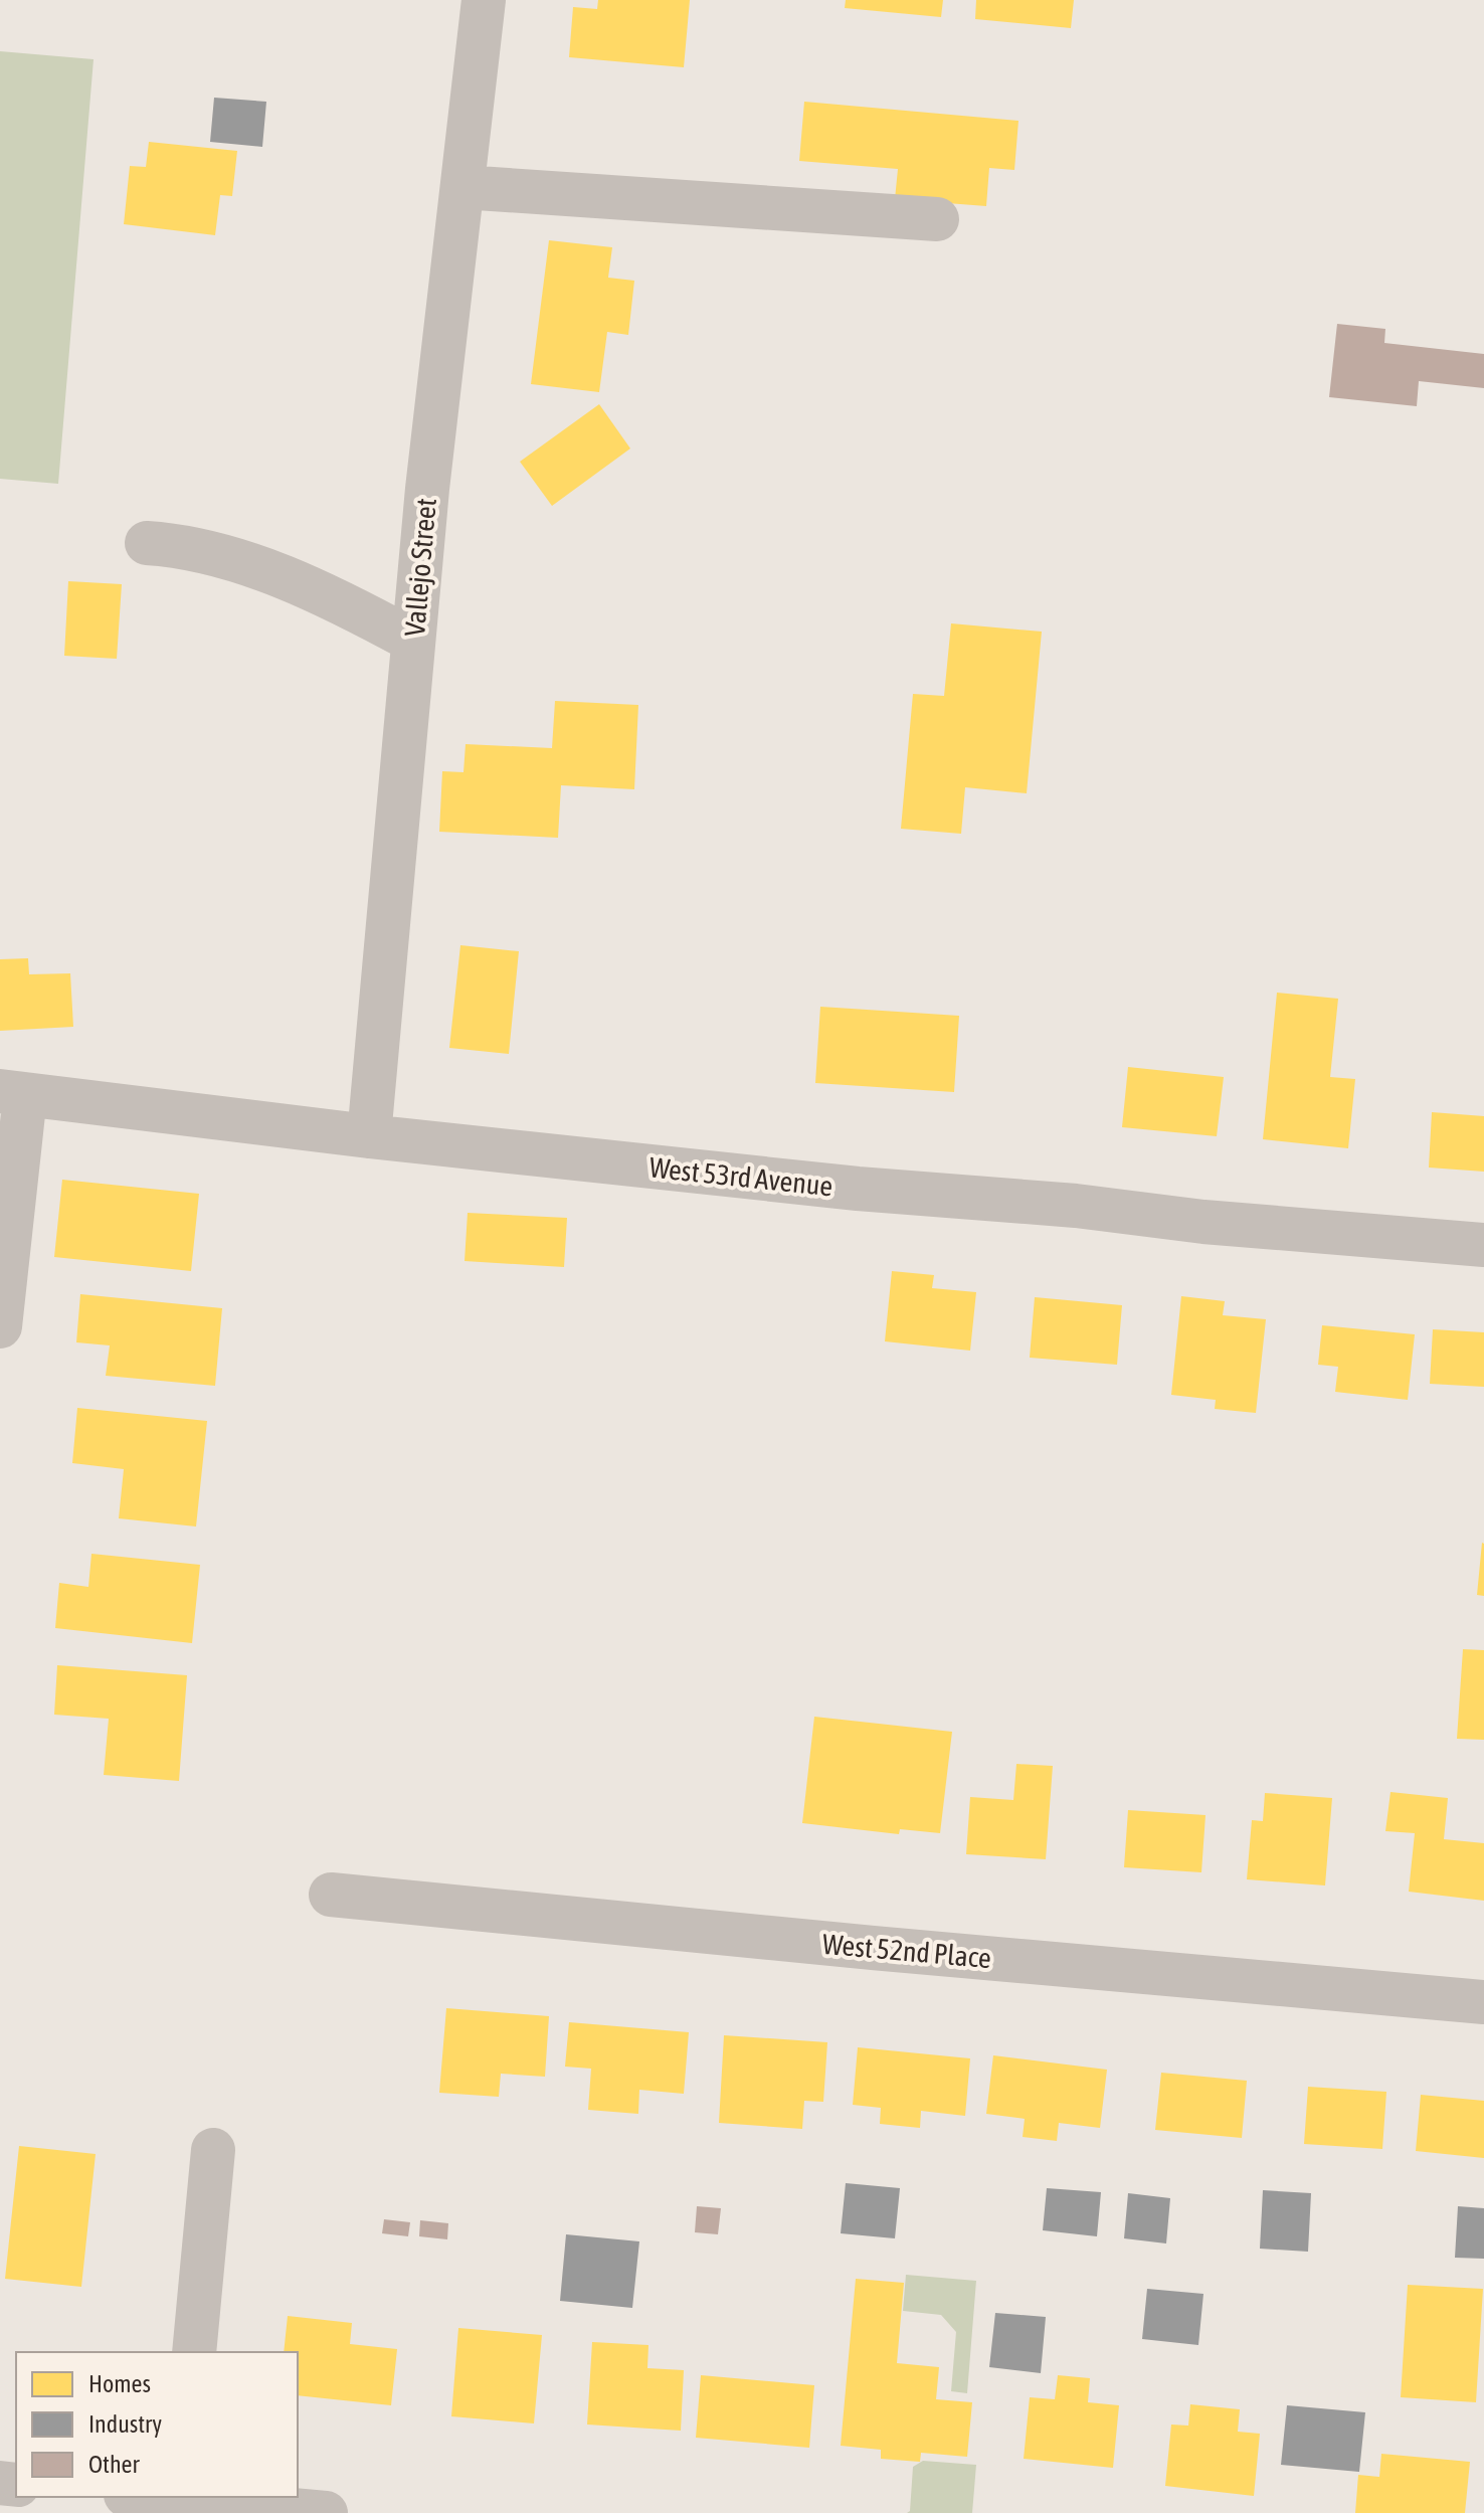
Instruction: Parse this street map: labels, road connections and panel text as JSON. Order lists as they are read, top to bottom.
{
  "streets": {
    "street": ["Vallejo Street", "West 53rd Avenue", "West 52nd Place"]
  },
  "crossings": [
    ["Vallejo Street", "West 53rd Avenue"]
  ],
  "legend": ["Homes", "Industry", "Other"]
}
